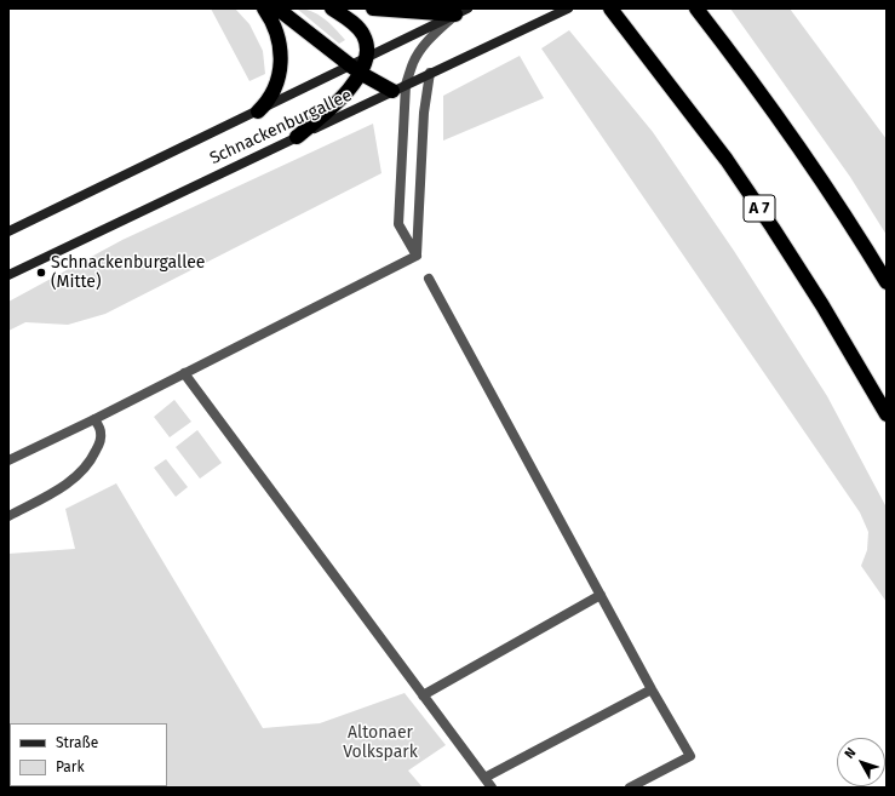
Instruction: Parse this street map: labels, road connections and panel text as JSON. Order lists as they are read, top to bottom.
{
  "streets": {
    "highway": ["A 7"],
    "main road": ["Schnackenburgallee"]
  },
  "parks": ["Altonaer Volkspark"],
  "places": ["Schnackenburgallee (Mitte)"],
  "legend": ["Straße", "Park"],
  "north": "top left"
}
